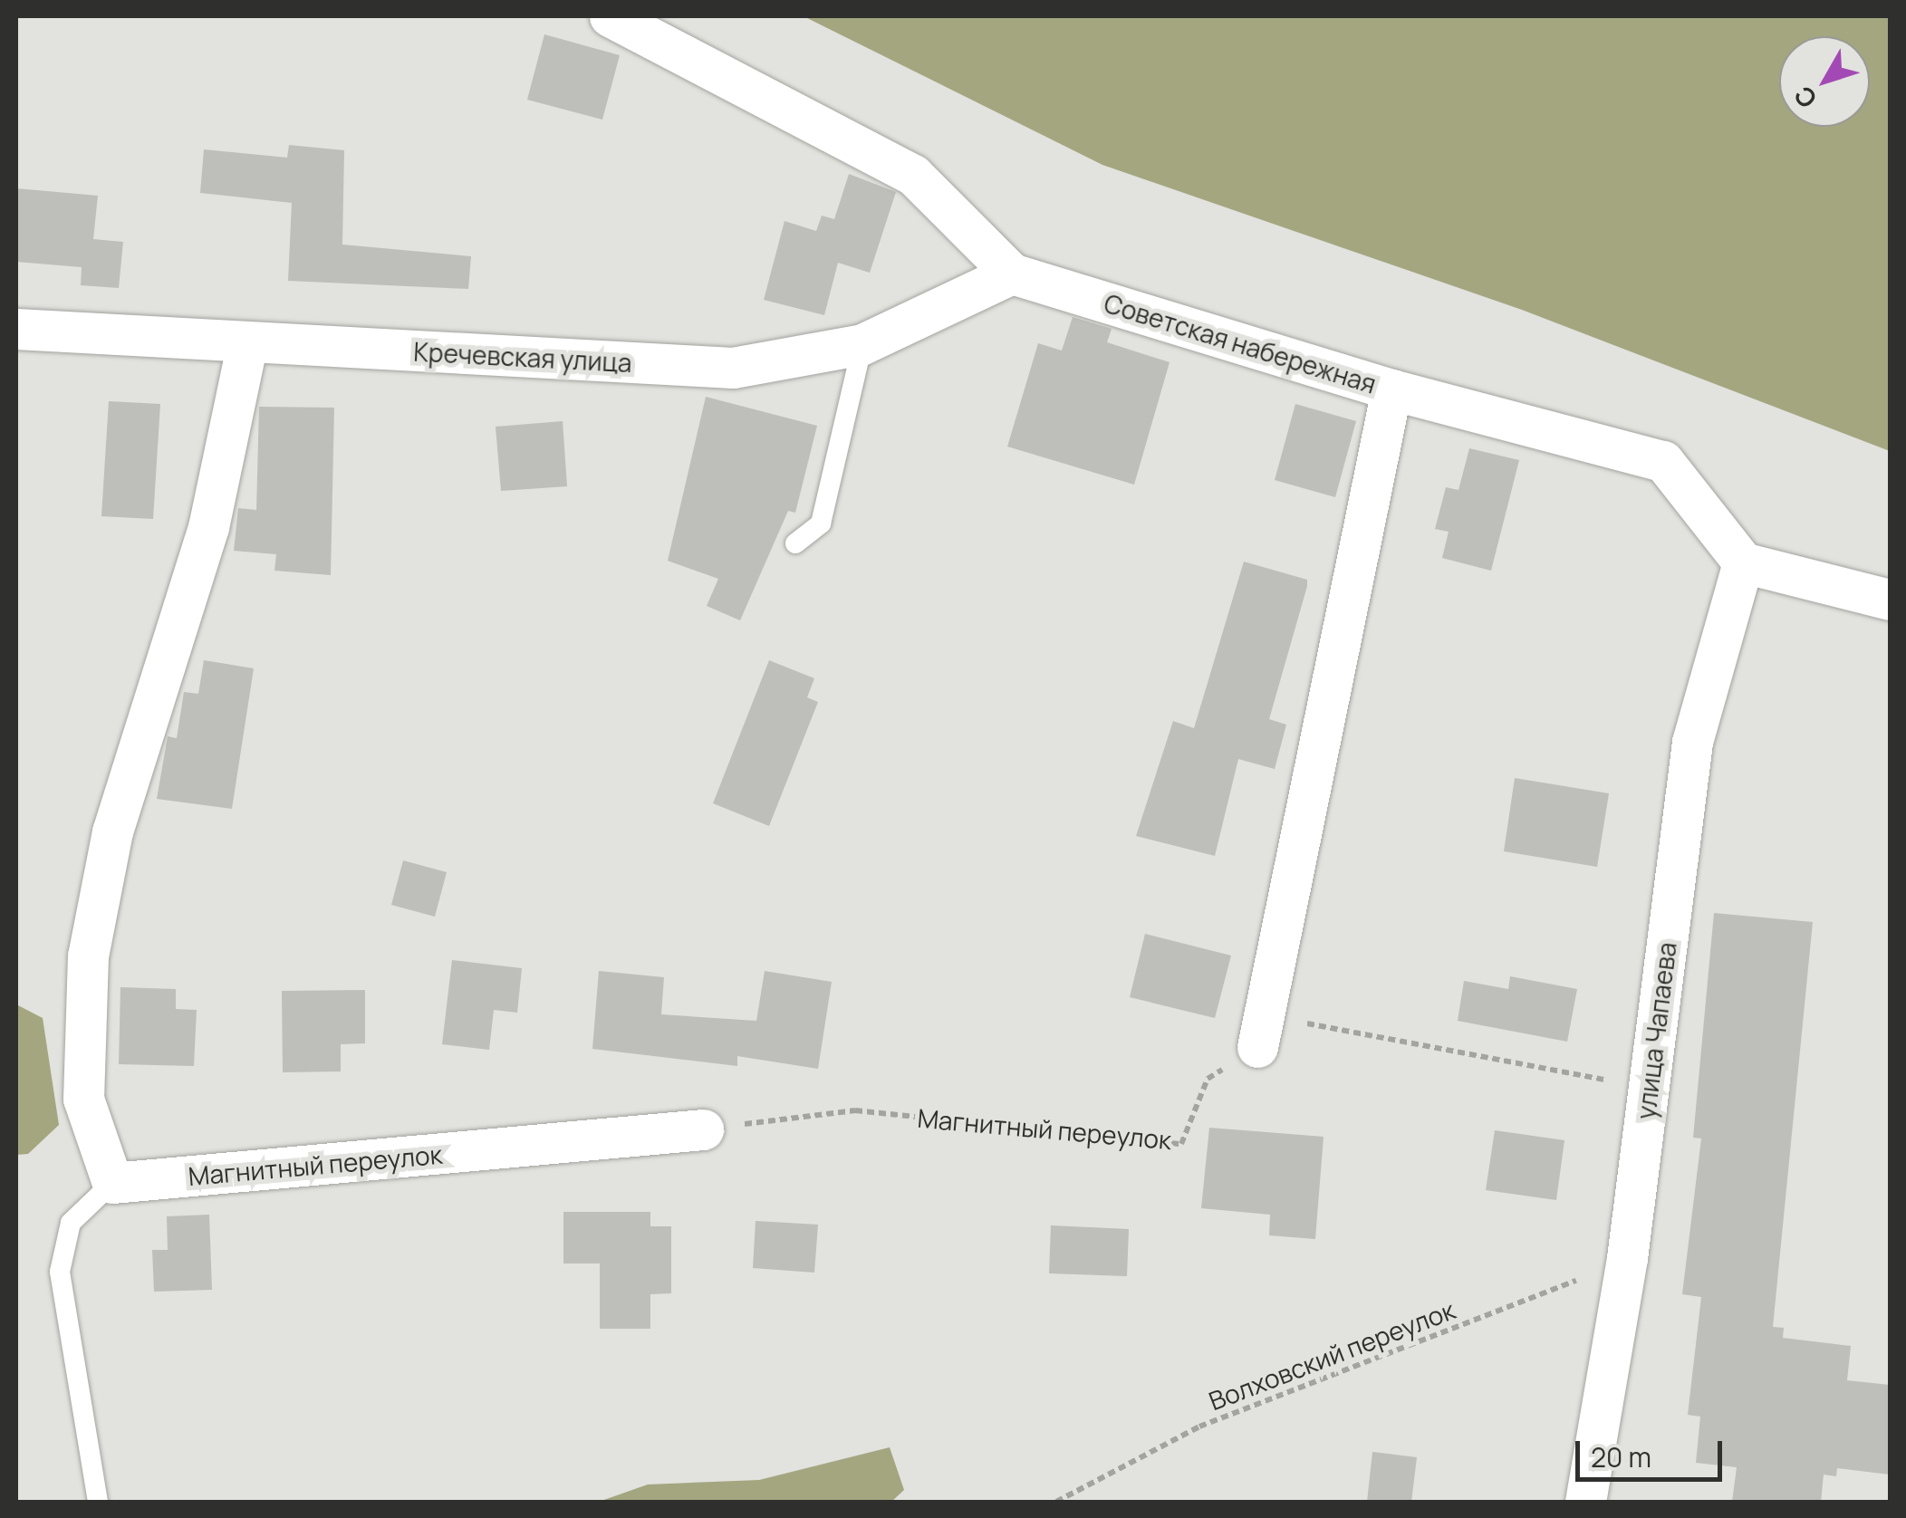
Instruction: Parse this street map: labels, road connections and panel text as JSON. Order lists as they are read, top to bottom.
{
  "streets": {
    "street": [
      "Советская набережная",
      "Кречевская улица",
      "улица Чапаева",
      "Магнитный переулок"
    ],
    "path": ["Волховский переулок"]
  },
  "crossings": [
    ["Советская набережная", "Кречевская улица"],
    ["Советская набережная", "улица Чапаева"],
    ["улица Чапаева", "Волховский переулок"]
  ],
  "scale_bar": "20 m",
  "north": "bottom left"
}
